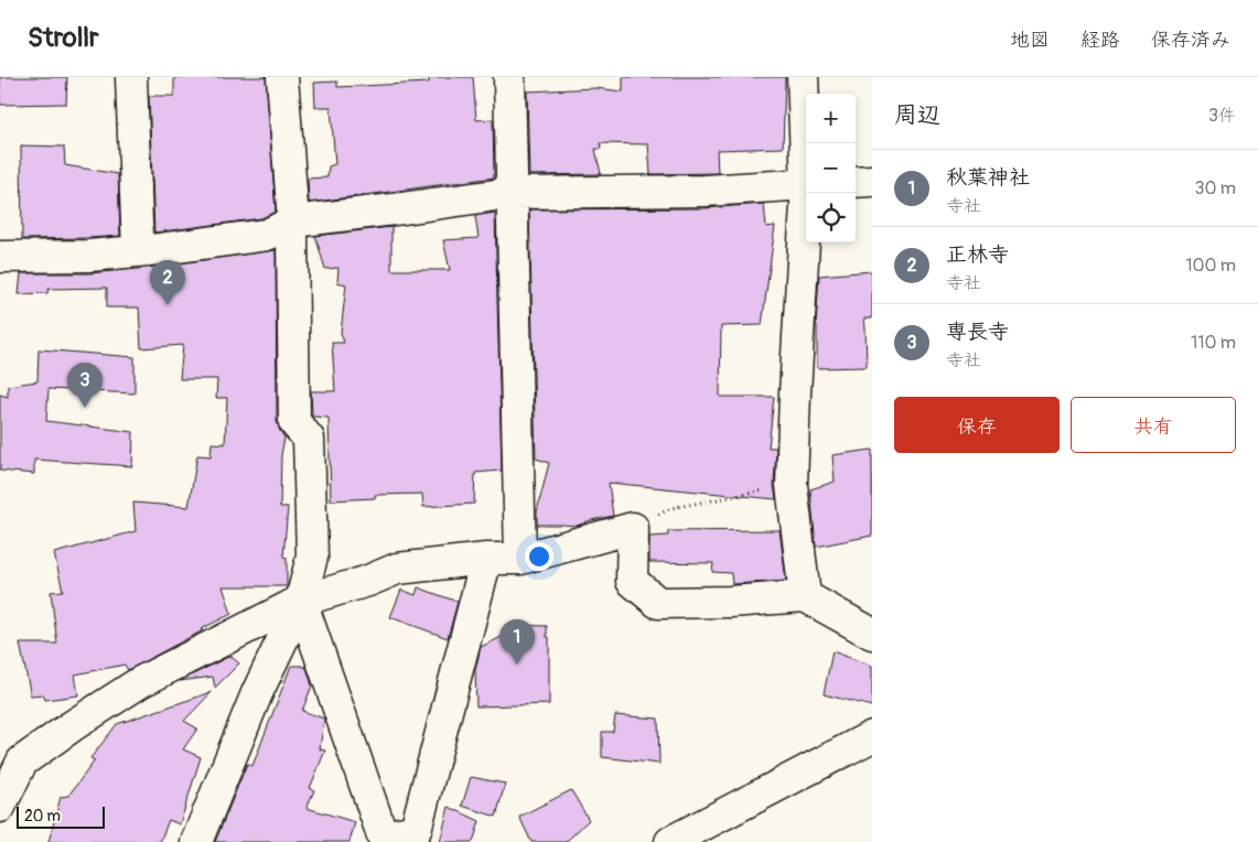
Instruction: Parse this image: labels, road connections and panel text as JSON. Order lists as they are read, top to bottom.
{
  "scale_bar": "20 m",
  "page": {
    "header": "Strollr",
    "nav": ["地図", "経路", "保存済み"],
    "heading": ["周辺", "3件"],
    "map_buttons": ["+", "−"],
    "list": [
      {
        "mark": "1",
        "name": "秋葉神社",
        "note": "寺社",
        "value": "30 m"
      },
      {
        "mark": "2",
        "name": "正林寺",
        "note": "寺社",
        "value": "100 m"
      },
      {
        "mark": "3",
        "name": "専長寺",
        "note": "寺社",
        "value": "110 m"
      }
    ],
    "pins": ["2", "3", "1"],
    "buttons": ["保存", "共有"],
    "scale": "20 m"
  }
}
